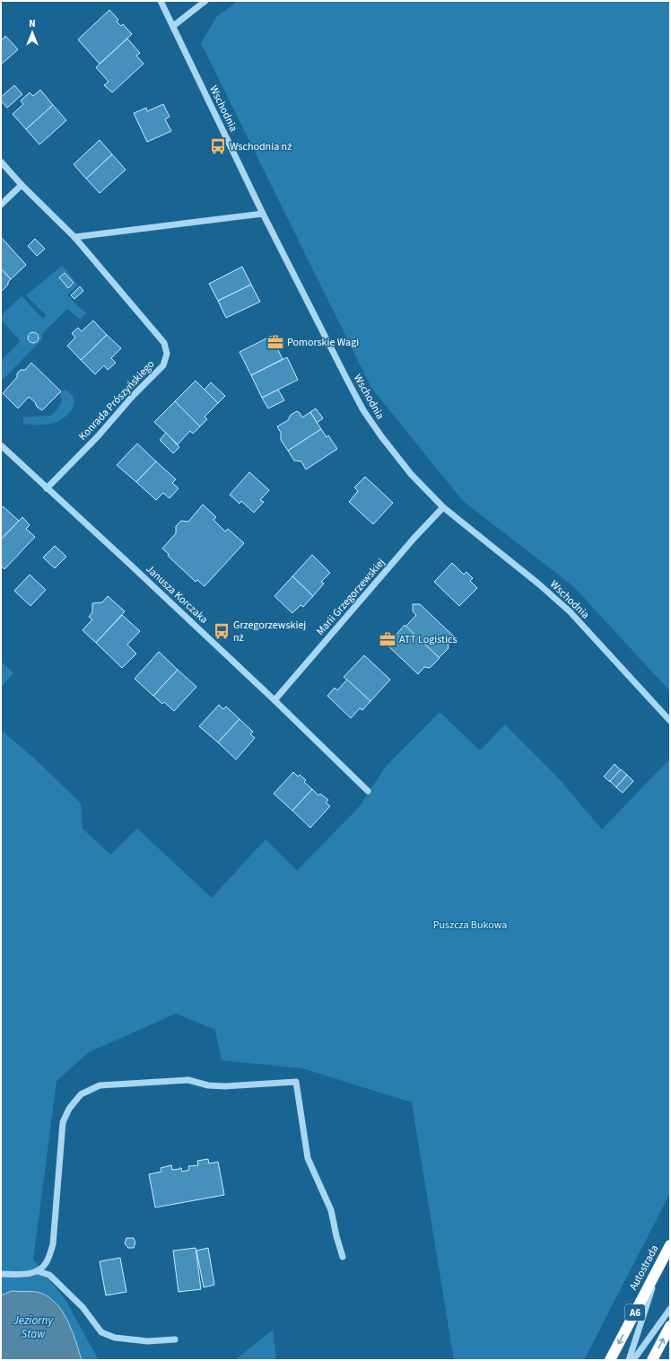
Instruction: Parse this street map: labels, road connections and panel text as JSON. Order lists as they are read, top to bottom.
{
  "streets": {
    "highway": ["Autostrada", "A6"],
    "street": [
      "Wschodnia",
      "Konrada Prószyńskiego",
      "Janusza Korczaka",
      "Marii Grzegorzewskiej"
    ]
  },
  "crossings": [
    ["Wschodnia", "Marii Grzegorzewskiej"],
    ["Konrada Prószyńskiego", "Janusza Korczaka"],
    ["Janusza Korczaka", "Marii Grzegorzewskiej"]
  ],
  "water": ["Jeziorny Staw"],
  "parks": ["Puszcza Bukowa"],
  "places": {
    "bus stop": ["Wschodnia nż", "Grzegorzewskiej nż"],
    "office": ["Pomorskie Wagi", "ATT Logistics"]
  },
  "north": "top"
}
